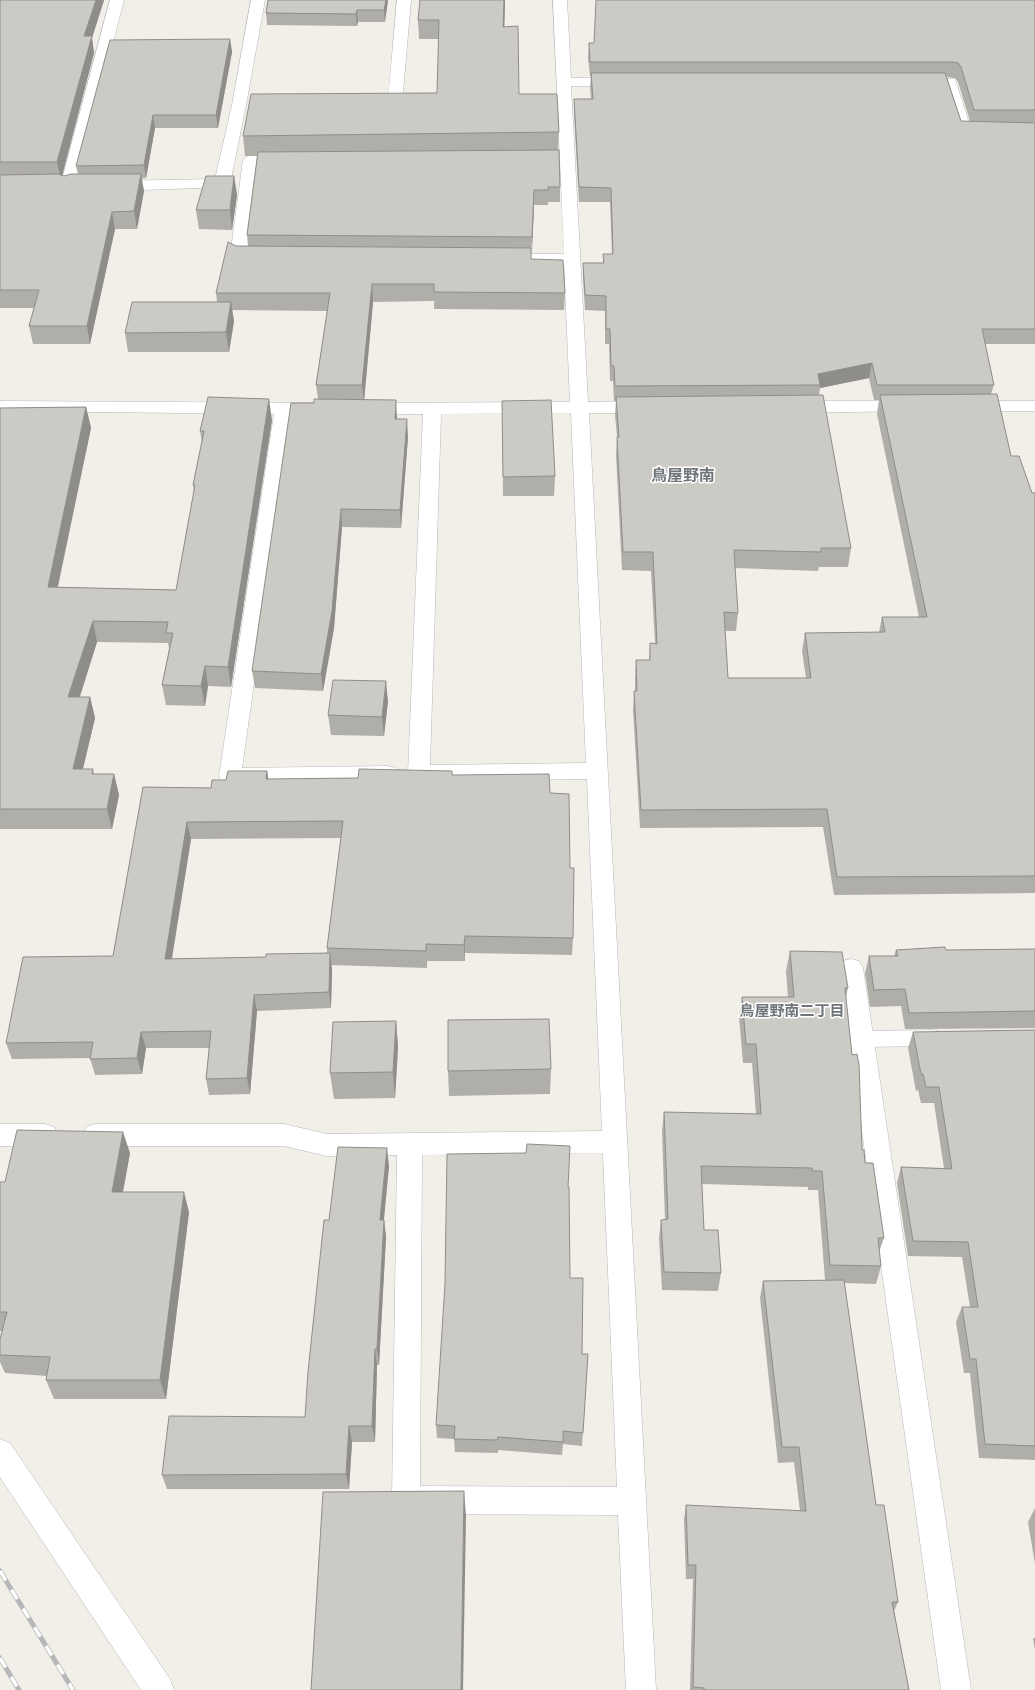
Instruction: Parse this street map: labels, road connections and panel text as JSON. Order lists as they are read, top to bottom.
{
  "districts": ["鳥屋野南", "鳥屋野南二丁目"]
}
